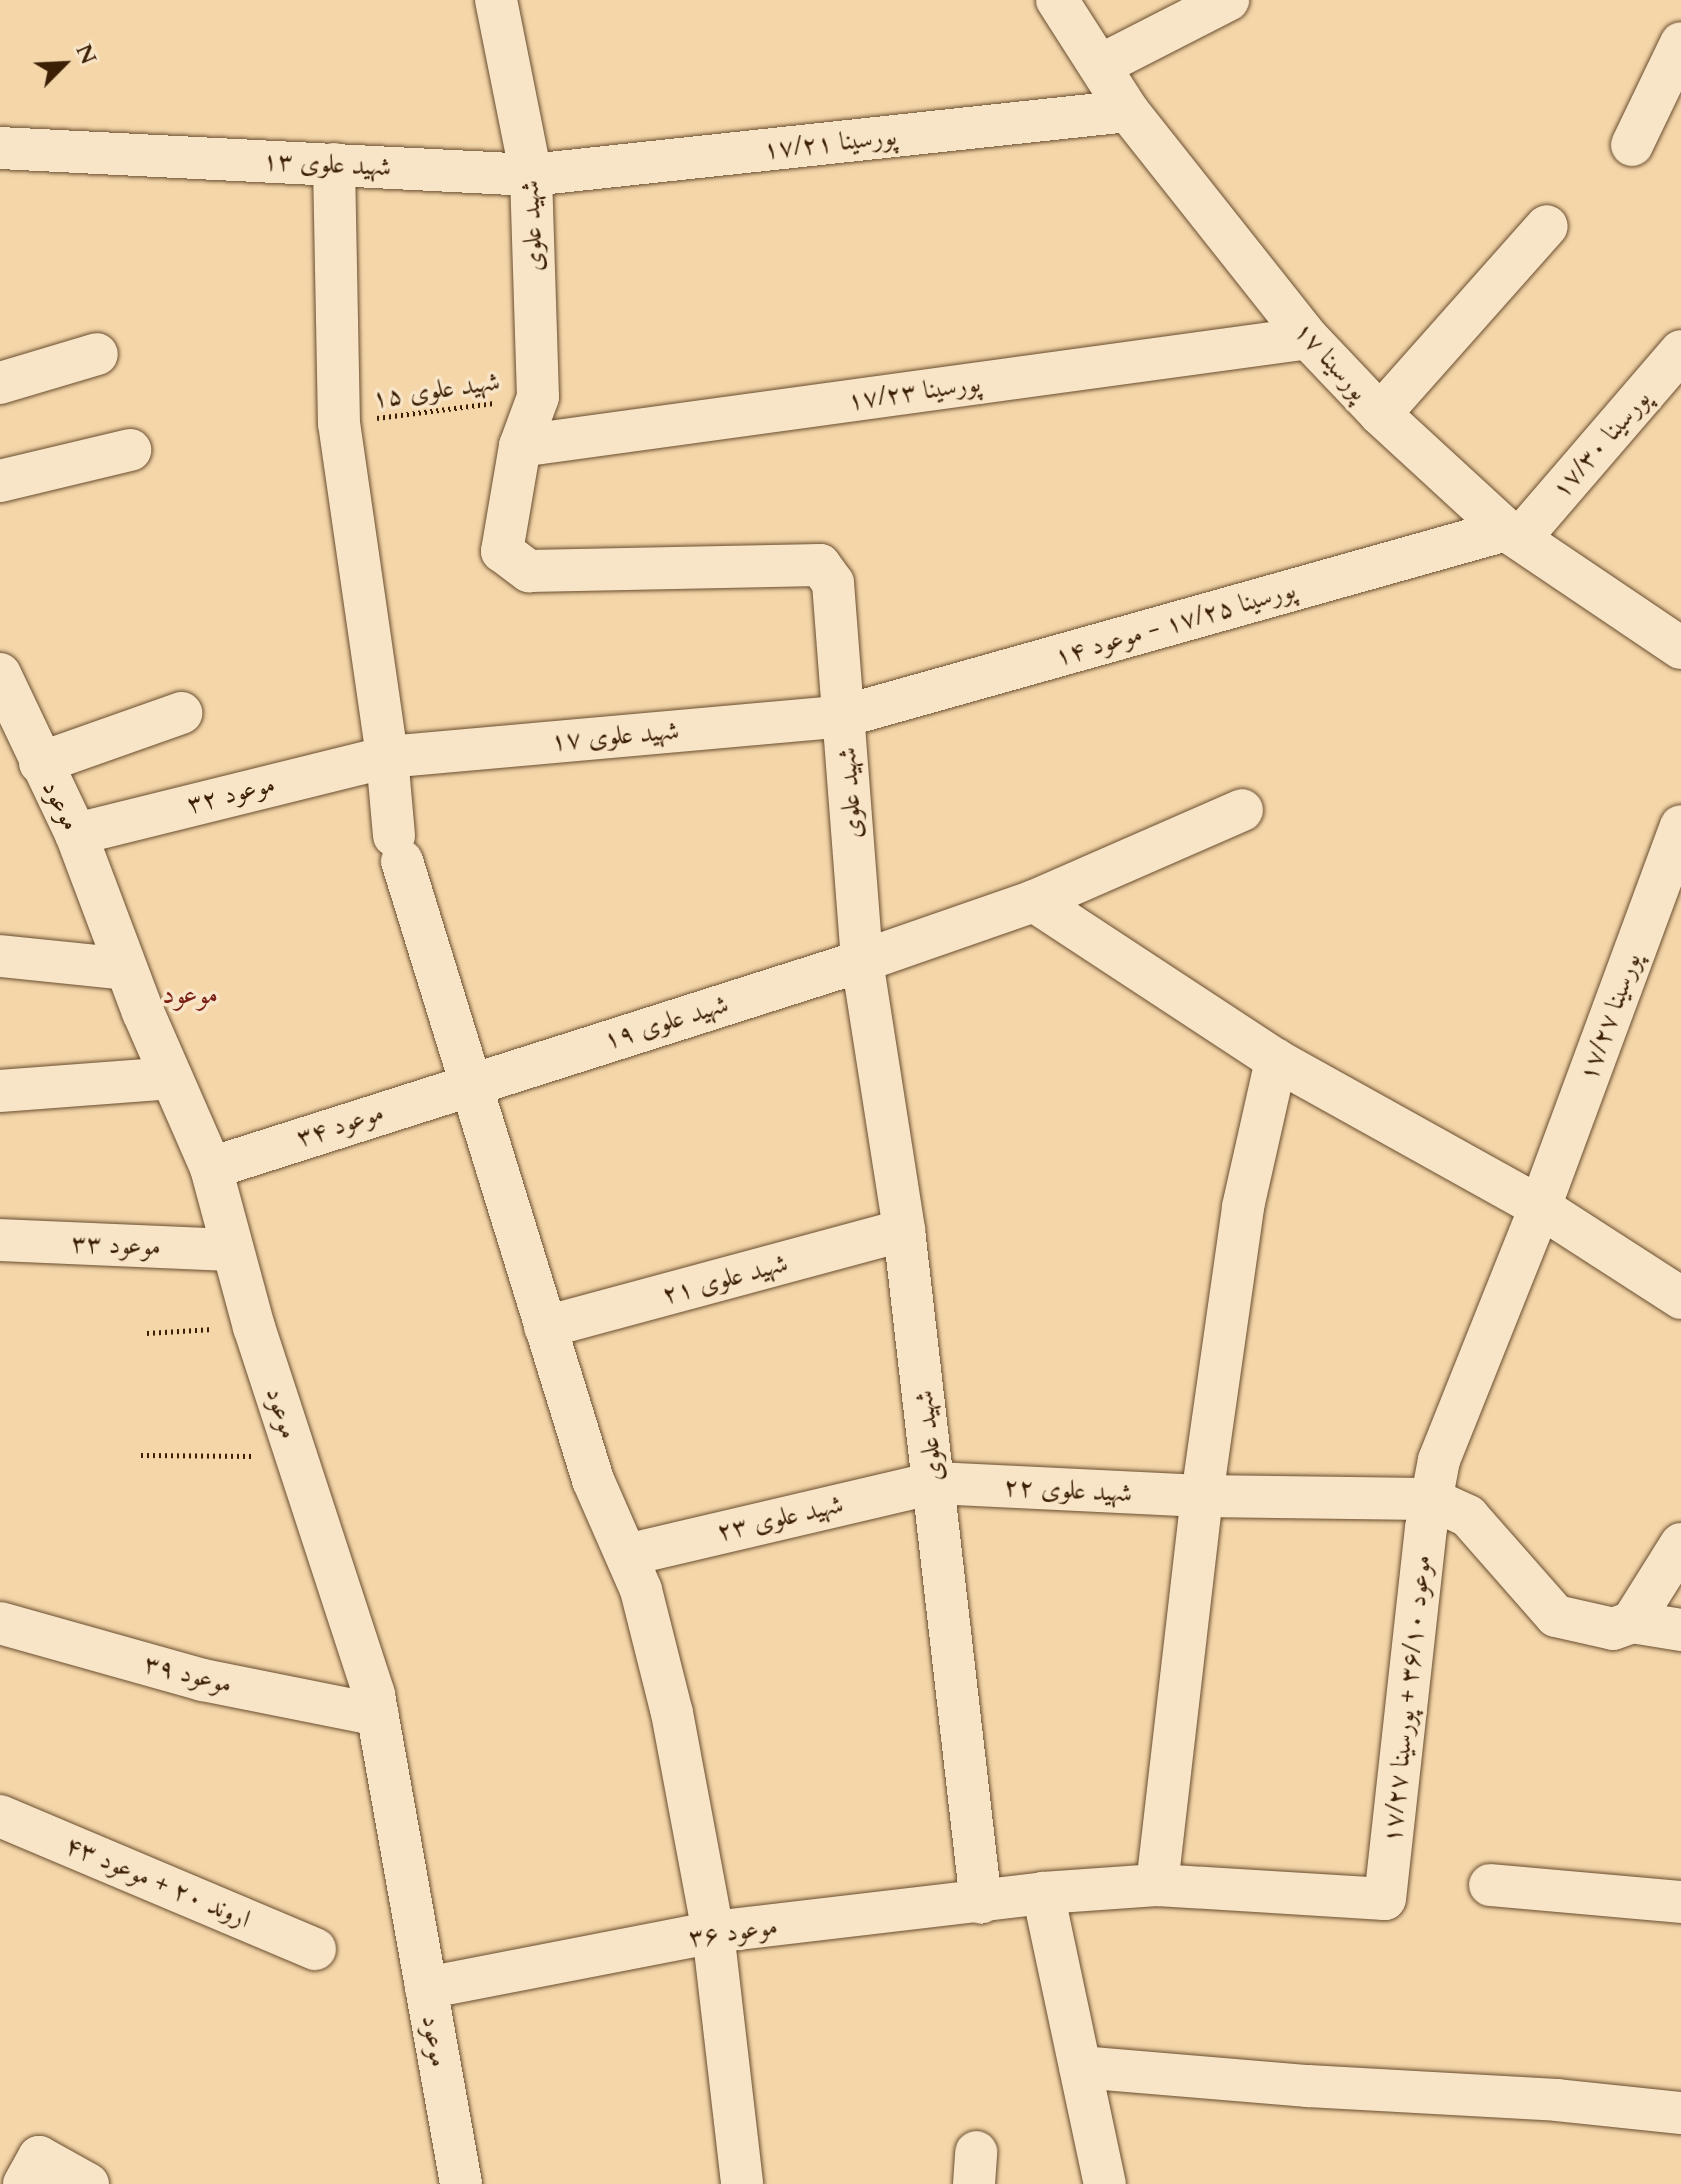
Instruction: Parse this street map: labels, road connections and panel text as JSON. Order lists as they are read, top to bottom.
{
  "streets": {
    "street": [
      "پورسینا ۱۷/۲۱",
      "شهید علوی ۱۳",
      "شهید علوی",
      "پورسینا ۱۷",
      "پورسینا ۱۷/۲۳",
      "پورسینا ۱۷/۳۰",
      "پورسینا ۱۷/۲۵ - موعود ۱۴",
      "شهید علوی ۱۷",
      "موعود ۳۲",
      "موعود",
      "پورسینا ۱۷/۲۷",
      "شهید علوی ۱۹",
      "موعود ۳۴",
      "موعود ۳۳",
      "شهید علوی ۲۱",
      "شهید علوی ۲۲",
      "شهید علوی ۲۳",
      "موعود ۳۹",
      "موعود ۳۶/۱۰ + پورسینا ۱۷/۲۷",
      "اروند ۲۰ + موعود ۴۳",
      "موعود ۳۶"
    ],
    "path": ["شهید علوی ۱۵"]
  },
  "crossings": [
    ["پورسینا ۱۷/۲۱", "شهید علوی ۱۳"],
    ["پورسینا ۱۷/۲۱", "شهید علوی"],
    ["پورسینا ۱۷/۲۱", "پورسینا ۱۷"],
    ["شهید علوی ۱۳", "شهید علوی"],
    ["شهید علوی", "شهید علوی ۱۵"],
    ["شهید علوی", "پورسینا ۱۷/۲۳"],
    ["شهید علوی", "پورسینا ۱۷/۲۵ - موعود ۱۴"],
    ["شهید علوی", "شهید علوی ۱۷"],
    ["شهید علوی", "شهید علوی ۱۹"],
    ["شهید علوی", "شهید علوی ۲۱"],
    ["شهید علوی", "شهید علوی ۲۲"],
    ["شهید علوی", "شهید علوی ۲۳"],
    ["شهید علوی", "موعود ۳۶"],
    ["پورسینا ۱۷", "پورسینا ۱۷/۲۳"],
    ["پورسینا ۱۷", "پورسینا ۱۷/۳۰"],
    ["پورسینا ۱۷", "پورسینا ۱۷/۲۵ - موعود ۱۴"],
    ["پورسینا ۱۷/۳۰", "پورسینا ۱۷/۲۵ - موعود ۱۴"],
    ["پورسینا ۱۷/۲۵ - موعود ۱۴", "شهید علوی ۱۷"],
    ["شهید علوی ۱۷", "موعود ۳۲"],
    ["موعود ۳۲", "موعود"],
    ["موعود", "موعود ۳۴"],
    ["موعود", "موعود ۳۳"],
    ["موعود", "موعود ۳۹"],
    ["موعود", "موعود ۳۶"],
    ["پورسینا ۱۷/۲۷", "شهید علوی ۲۲"],
    ["پورسینا ۱۷/۲۷", "موعود ۳۶/۱۰ + پورسینا ۱۷/۲۷"],
    ["شهید علوی ۱۹", "موعود ۳۴"],
    ["شهید علوی ۲۲", "شهید علوی ۲۳"],
    ["شهید علوی ۲۲", "موعود ۳۶/۱۰ + پورسینا ۱۷/۲۷"],
    ["موعود ۳۶/۱۰ + پورسینا ۱۷/۲۷", "موعود ۳۶"]
  ],
  "districts": ["موعود"],
  "north": "top right"
}
